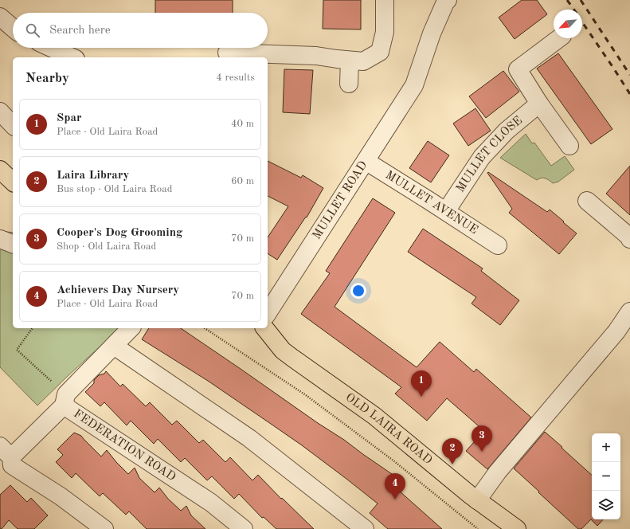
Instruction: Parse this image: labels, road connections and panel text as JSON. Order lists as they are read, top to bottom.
{
  "streets": {
    "main road": ["OLD LAIRA ROAD"],
    "street": [
      "MULLET CLOSE",
      "MULLET ROAD",
      "MULLET AVENUE",
      "FEDERATION ROAD"
    ]
  },
  "crossings": [
    ["MULLET CLOSE", "MULLET AVENUE"],
    ["MULLET ROAD", "MULLET AVENUE"]
  ],
  "north": "bottom left",
  "page": {
    "search": "Search here",
    "heading": ["Nearby", "4 results"],
    "list": [
      {
        "mark": "1",
        "name": "Spar",
        "note": "Place · Old Laira Road",
        "value": "40 m"
      },
      {
        "mark": "2",
        "name": "Laira Library",
        "note": "Bus stop · Old Laira Road",
        "value": "60 m"
      },
      {
        "mark": "3",
        "name": "Cooper's Dog Grooming",
        "note": "Shop · Old Laira Road",
        "value": "70 m"
      },
      {
        "mark": "4",
        "name": "Achievers Day Nursery",
        "note": "Place · Old Laira Road",
        "value": "70 m"
      }
    ],
    "pins": [
      "1",
      "3",
      "2",
      "4"
    ],
    "map_buttons": ["+", "−"]
  }
}
